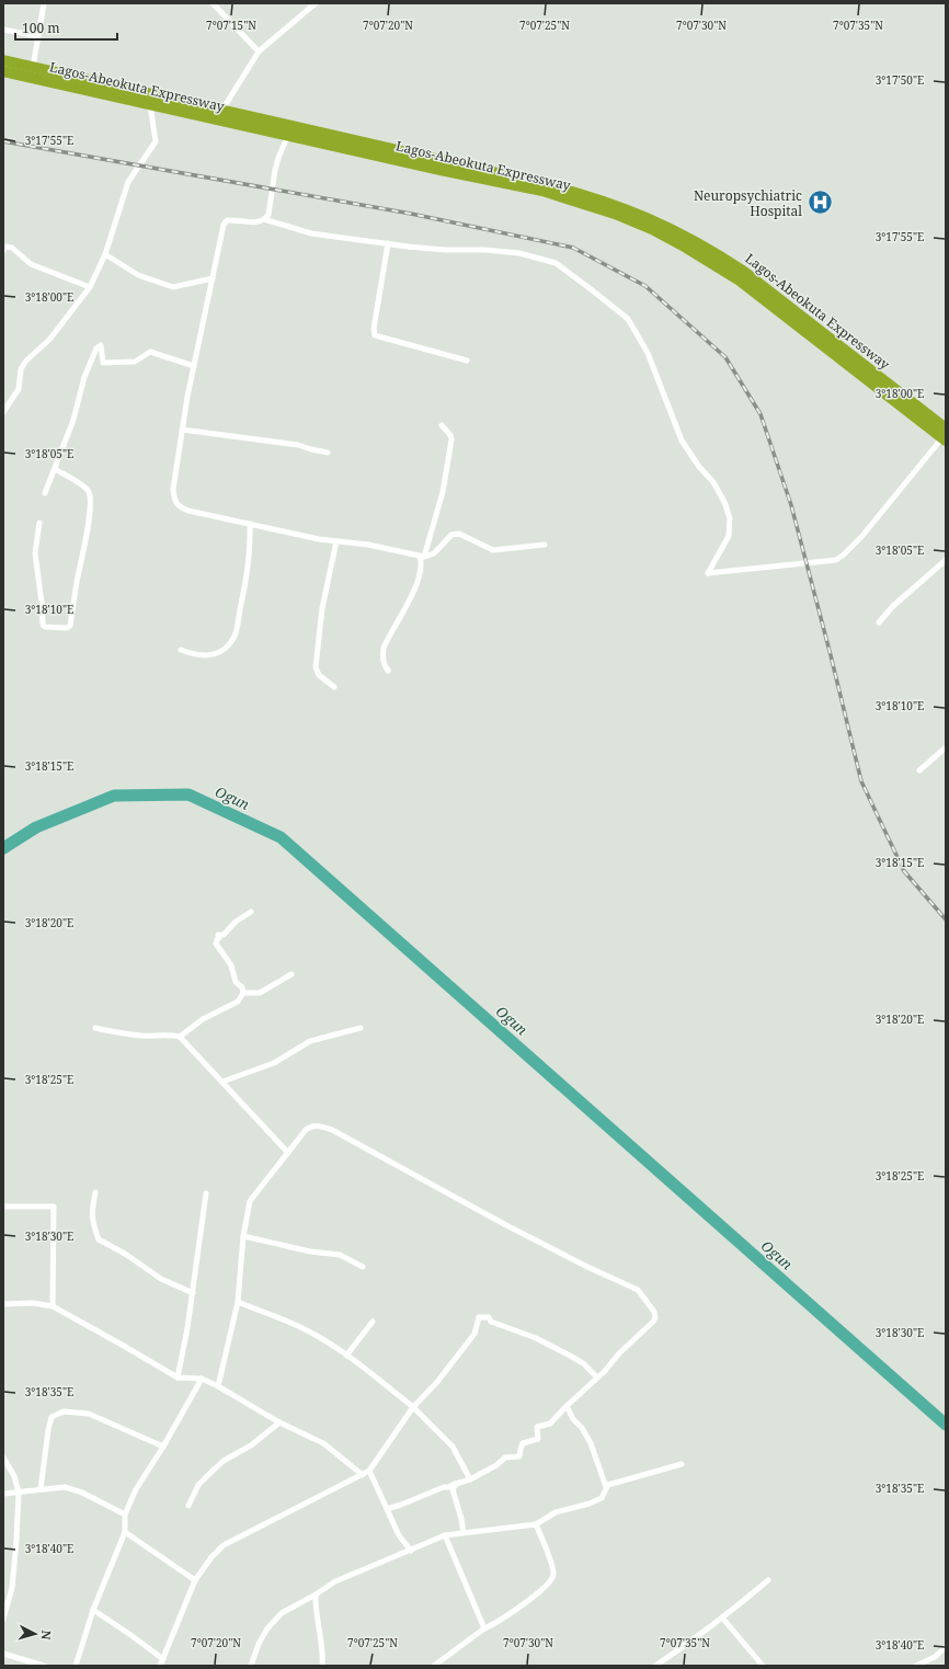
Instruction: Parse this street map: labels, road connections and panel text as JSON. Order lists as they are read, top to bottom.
{
  "streets": {
    "highway": ["Lagos-Abeokuta Expressway"]
  },
  "water": ["Ogun"],
  "places": {
    "hospital": ["Neuropsychiatric Hospital"]
  },
  "scale_bar": "100 m",
  "north": "right",
  "coordinates": [
    "7°07'15\"N",
    "7°07'20\"N",
    "7°07'25\"N",
    "7°07'30\"N",
    "7°07'35\"N",
    "3°17'50\"E",
    "3°17'55\"E",
    "3°18'00\"E",
    "3°18'05\"E",
    "3°18'10\"E",
    "3°18'15\"E",
    "3°18'20\"E",
    "3°18'25\"E",
    "3°18'30\"E",
    "3°18'35\"E",
    "3°18'40\"E"
  ]
}
